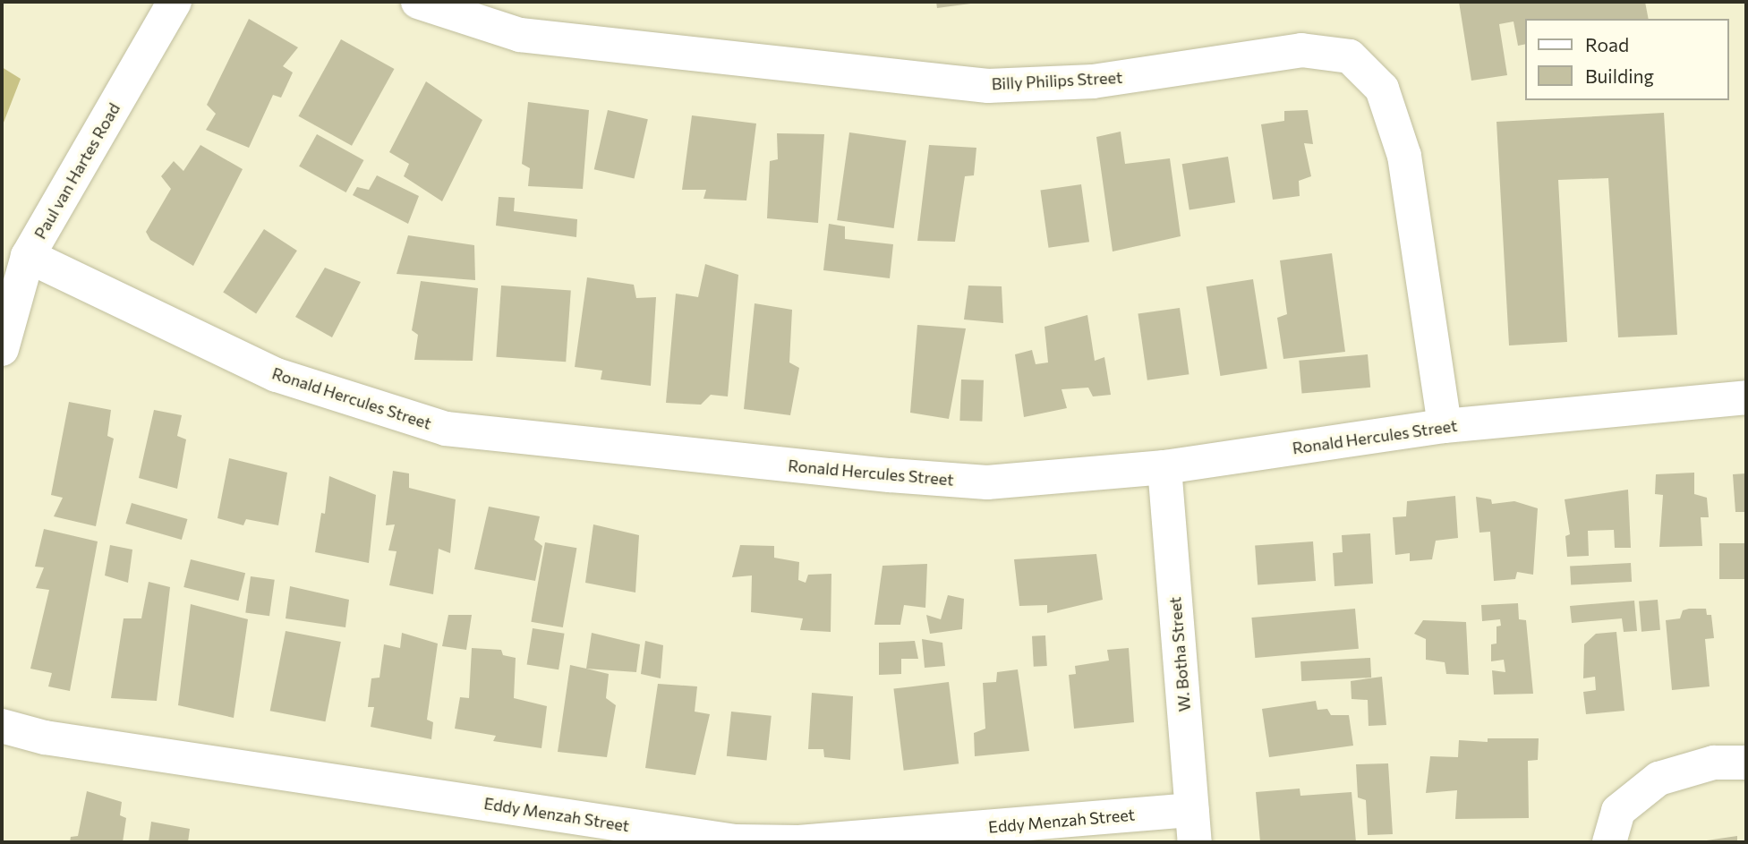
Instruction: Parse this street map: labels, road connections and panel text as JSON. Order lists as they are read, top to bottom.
{
  "streets": {
    "street": [
      "Billy Philips Street",
      "Paul van Hartes Road",
      "Ronald Hercules Street",
      "W. Botha Street",
      "Eddy Menzah Street"
    ]
  },
  "crossings": [
    ["Billy Philips Street", "Ronald Hercules Street"],
    ["Paul van Hartes Road", "Ronald Hercules Street"],
    ["Ronald Hercules Street", "W. Botha Street"],
    ["W. Botha Street", "Eddy Menzah Street"]
  ],
  "legend": ["Road", "Building"]
}
